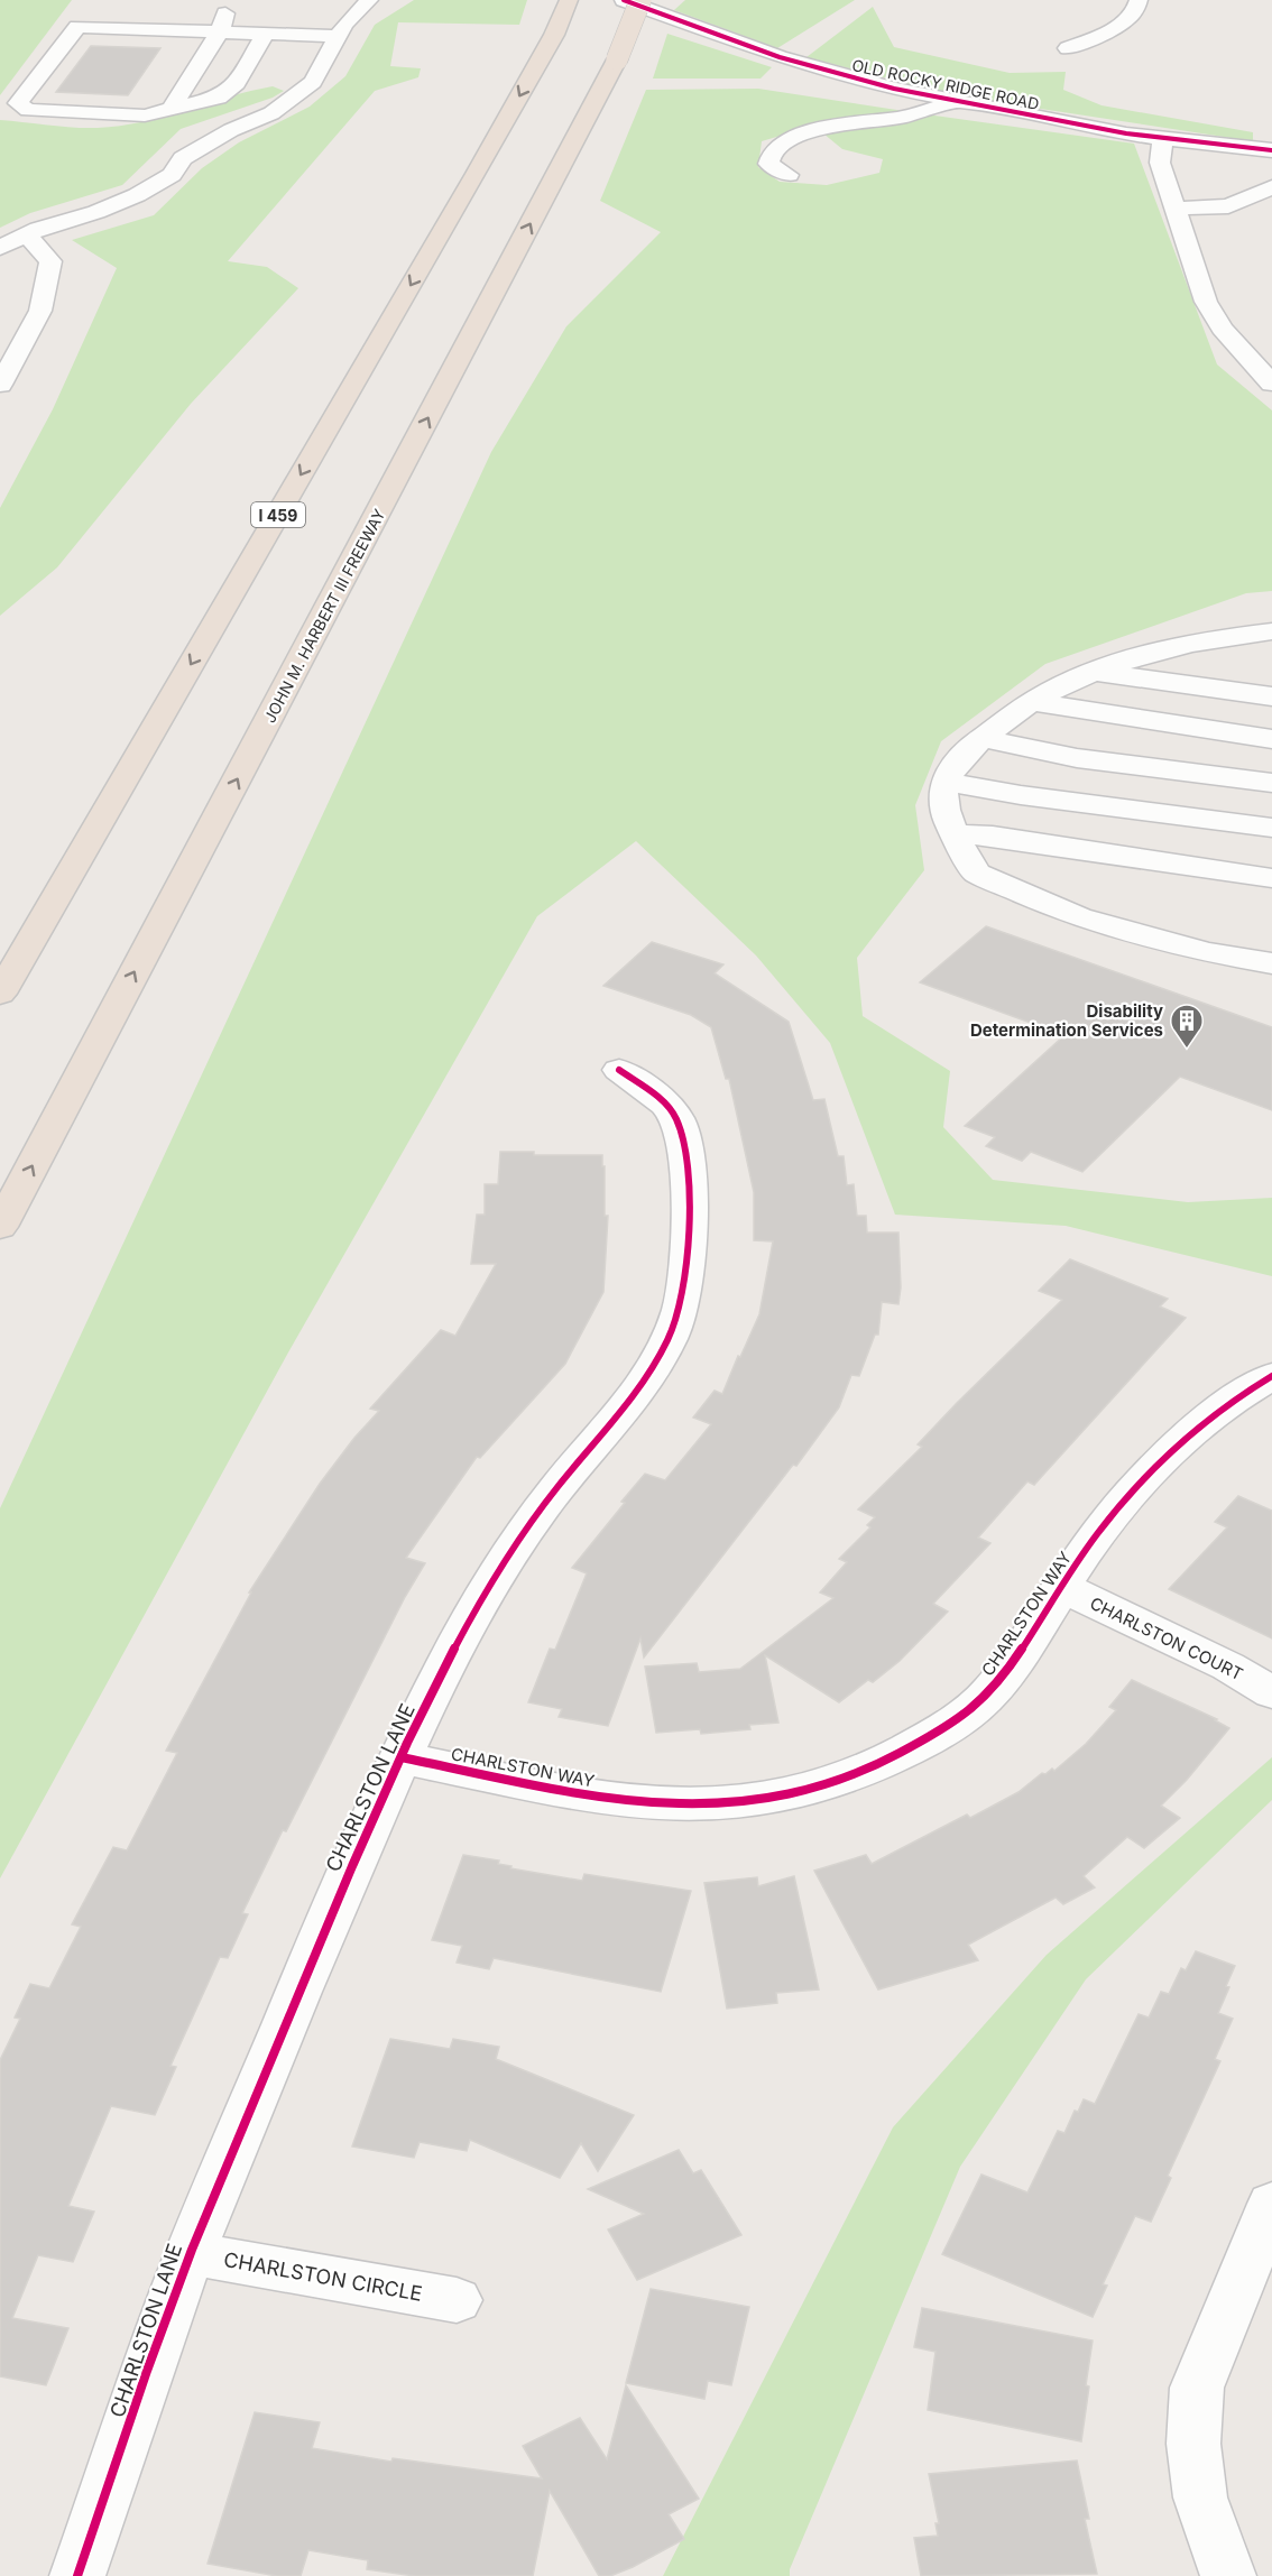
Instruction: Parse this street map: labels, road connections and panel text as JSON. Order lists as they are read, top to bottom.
{
  "streets": {
    "highway": ["I 459", "JOHN M. HARBERT III FREEWAY"],
    "street": [
      "OLD ROCKY RIDGE ROAD",
      "CHARLSTON WAY",
      "CHARLSTON COURT",
      "CHARLSTON LANE",
      "CHARLSTON CIRCLE"
    ]
  },
  "crossings": [
    ["CHARLSTON WAY", "CHARLSTON COURT"],
    ["CHARLSTON WAY", "CHARLSTON LANE"],
    ["CHARLSTON LANE", "CHARLSTON CIRCLE"]
  ],
  "places": {
    "building": ["Disability Determination Services"]
  }
}
